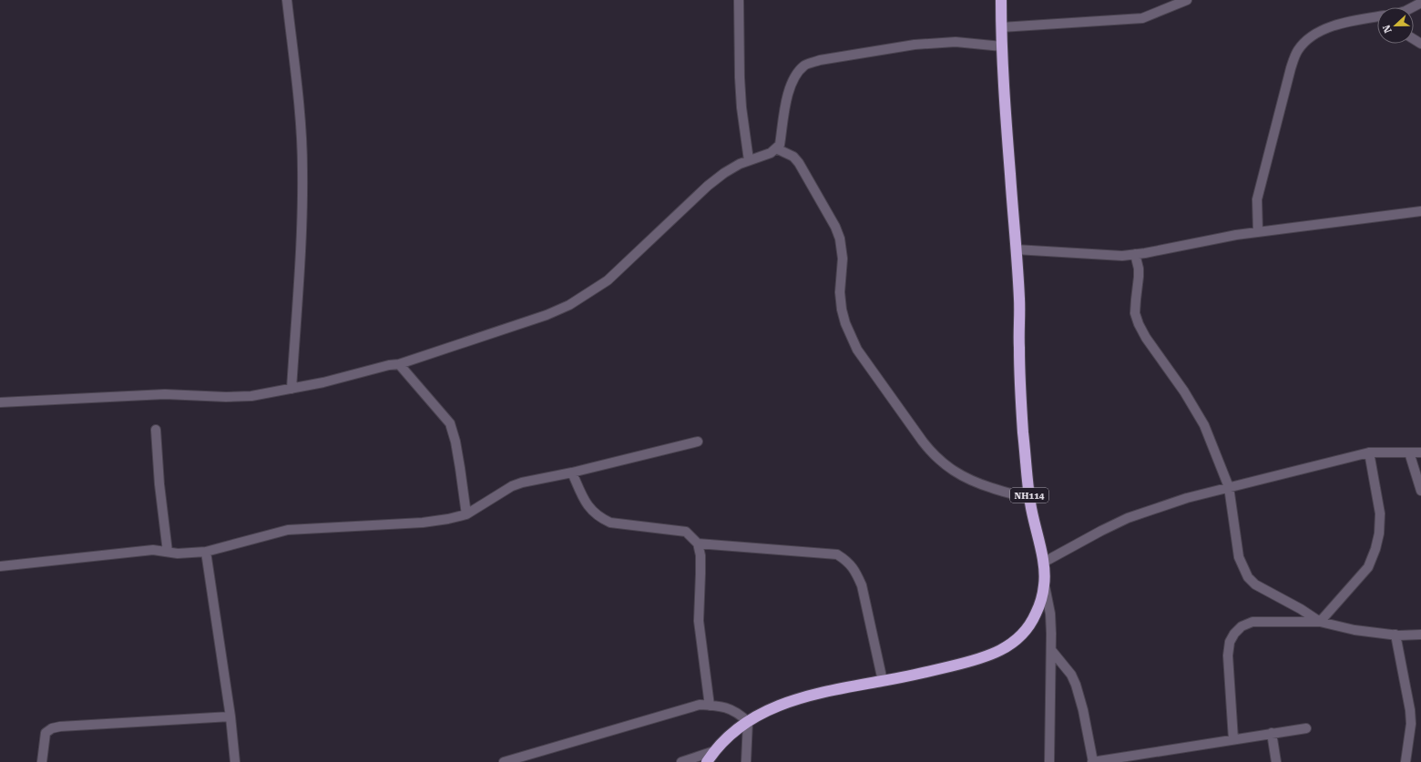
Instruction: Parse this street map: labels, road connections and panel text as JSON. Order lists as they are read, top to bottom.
{
  "streets": {
    "highway": ["NH114"]
  },
  "north": "left"
}
